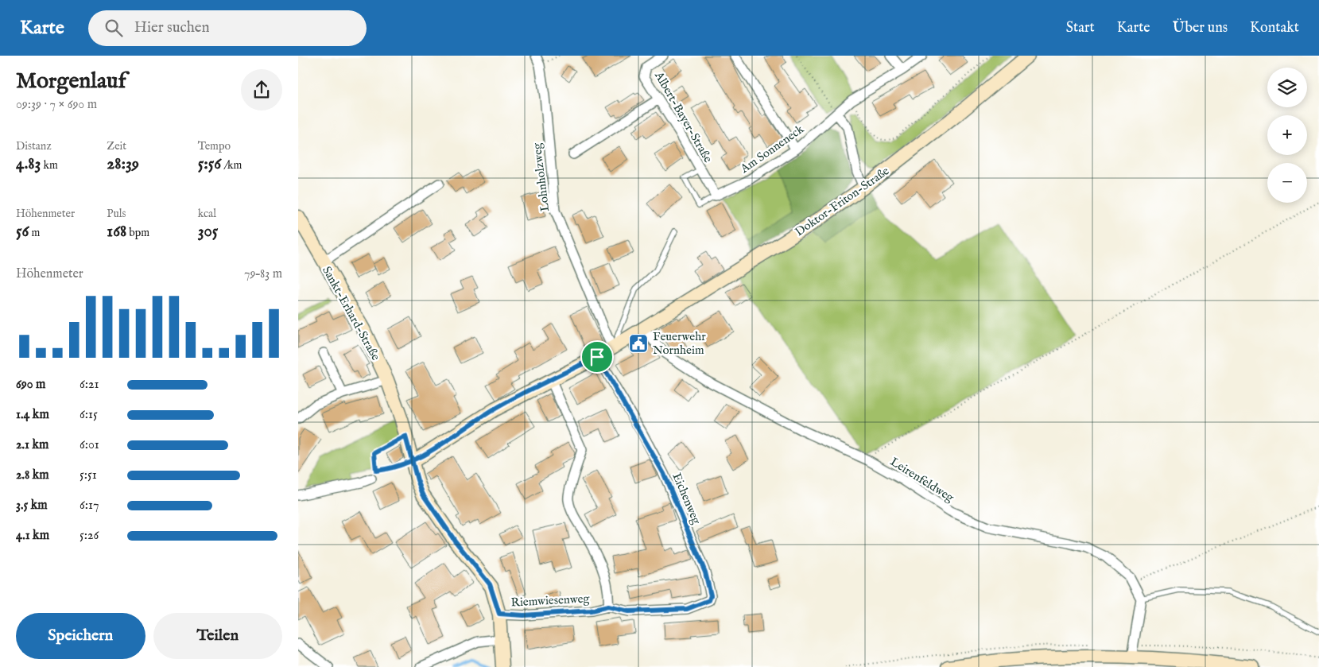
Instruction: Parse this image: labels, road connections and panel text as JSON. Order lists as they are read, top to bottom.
{
  "streets": {
    "street": [
      "Albert-Bayer-Straße",
      "Am Sonneneck",
      "Lohnholzweg",
      "Doktor-Friton-Straße",
      "Sankt-Erhard-Straße",
      "Leirenfeldweg",
      "Eichenweg",
      "Riemwiesenweg"
    ]
  },
  "crossings": [
    ["Albert-Bayer-Straße", "Am Sonneneck"],
    ["Lohnholzweg", "Doktor-Friton-Straße"],
    ["Doktor-Friton-Straße", "Sankt-Erhard-Straße"],
    ["Doktor-Friton-Straße", "Leirenfeldweg"],
    ["Doktor-Friton-Straße", "Eichenweg"],
    ["Sankt-Erhard-Straße", "Riemwiesenweg"],
    ["Eichenweg", "Riemwiesenweg"]
  ],
  "places": {
    "public building": ["Feuerwehr Nornheim"]
  },
  "page": {
    "header": "Karte",
    "search": "Hier suchen",
    "nav": [
      "Start",
      "Karte",
      "Über uns",
      "Kontakt"
    ],
    "heading": ["Morgenlauf", "09:39 · 7 × 690 m"],
    "map_buttons": ["+", "−"],
    "stats": [
      ["Distanz", "4.83 km"],
      ["Zeit", "28:39"],
      ["Tempo", "5:56 /km"],
      ["Höhenmeter", "56 m"],
      ["Puls", "168 bpm"],
      ["kcal", "305"]
    ],
    "chart": ["Höhenmeter", "79–83 m"],
    "list": [
      {
        "name": "690 m",
        "note": "6:21"
      },
      {
        "name": "1.4 km",
        "note": "6:15"
      },
      {
        "name": "2.1 km",
        "note": "6:01"
      },
      {
        "name": "2.8 km",
        "note": "5:51"
      },
      {
        "name": "3.5 km",
        "note": "6:17"
      },
      {
        "name": "4.1 km",
        "note": "5:26"
      }
    ],
    "buttons": ["Speichern", "Teilen"]
  }
}
